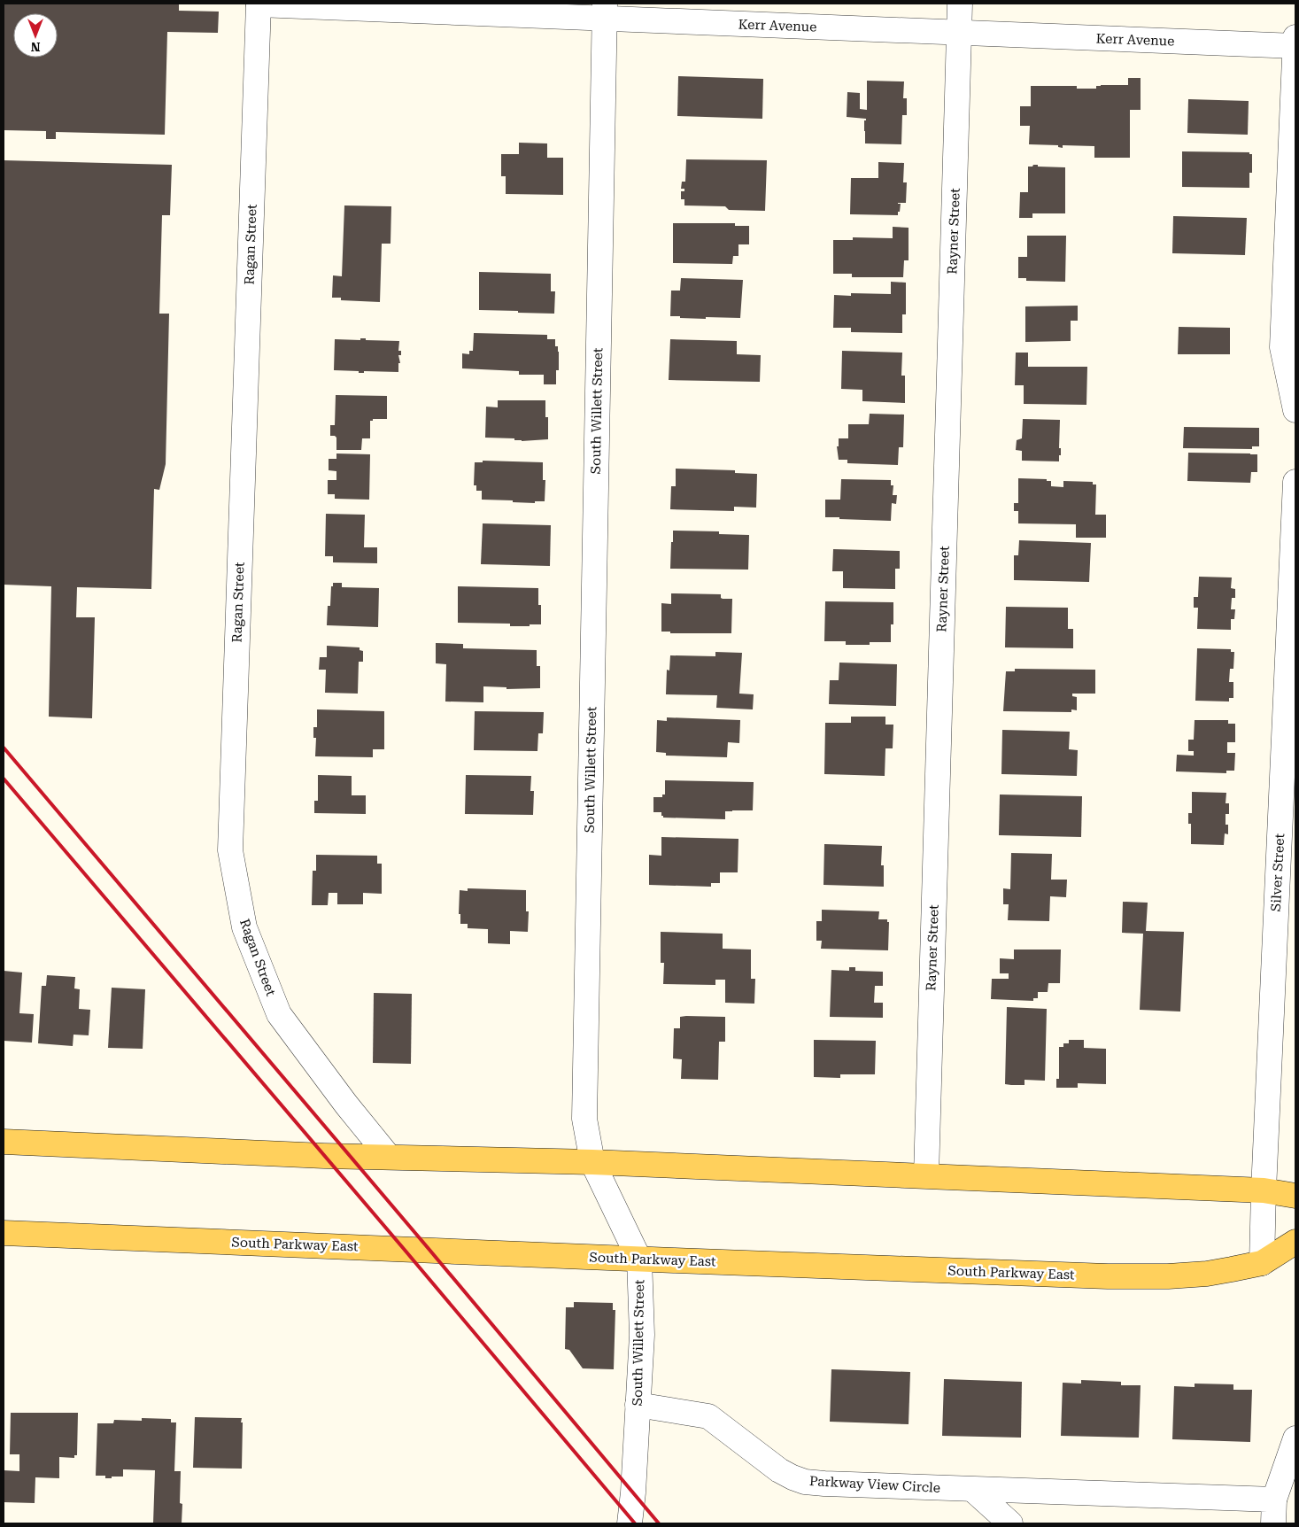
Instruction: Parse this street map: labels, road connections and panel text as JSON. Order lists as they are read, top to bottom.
{
  "streets": {
    "main road": ["South Parkway East"],
    "street": [
      "Kerr Avenue",
      "Rayner Street",
      "Ragan Street",
      "South Willett Street",
      "Silver Street",
      "Parkway View Circle"
    ]
  },
  "crossings": [
    ["Kerr Avenue", "Rayner Street"],
    ["Kerr Avenue", "Ragan Street"],
    ["Kerr Avenue", "South Willett Street"],
    ["South Willett Street", "South Parkway East"],
    ["South Willett Street", "Parkway View Circle"],
    ["Silver Street", "South Parkway East"]
  ],
  "north": "bottom"
}
